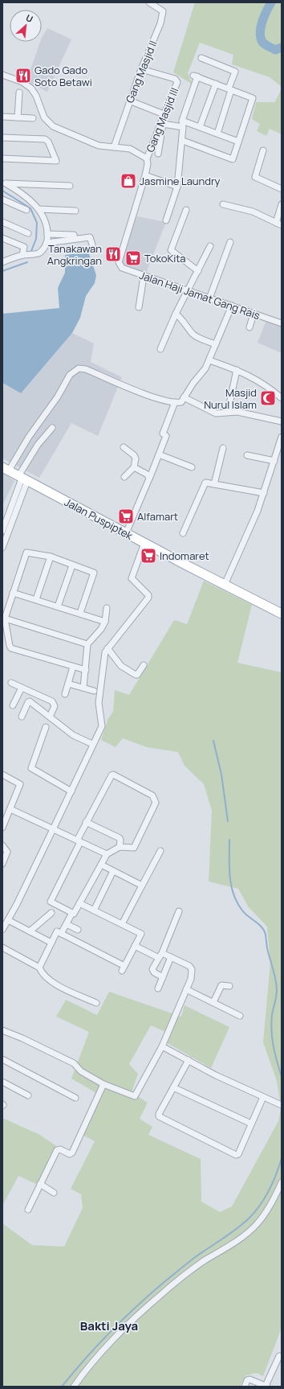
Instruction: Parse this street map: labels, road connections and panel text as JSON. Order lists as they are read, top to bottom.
{
  "streets": {
    "main road": ["Jalan Puspiptek"],
    "street": ["Gang Masjid II", "Gang Masjid III", "Jalan Haji Jamat Gang Rais"]
  },
  "crossings": [
    ["Gang Masjid II", "Gang Masjid III"],
    ["Gang Masjid III", "Jalan Haji Jamat Gang Rais"]
  ],
  "districts": ["Bakti Jaya"],
  "places": {
    "restaurant": ["Gado Gado Soto Betawi", "Tanakawan Angkringan"],
    "shop": ["Jasmine Laundry"],
    "supermarket": ["TokoKita", "Alfamart", "Indomaret"],
    "mosque": ["Masjid Nurul Islam"]
  },
  "north": "top right"
}
